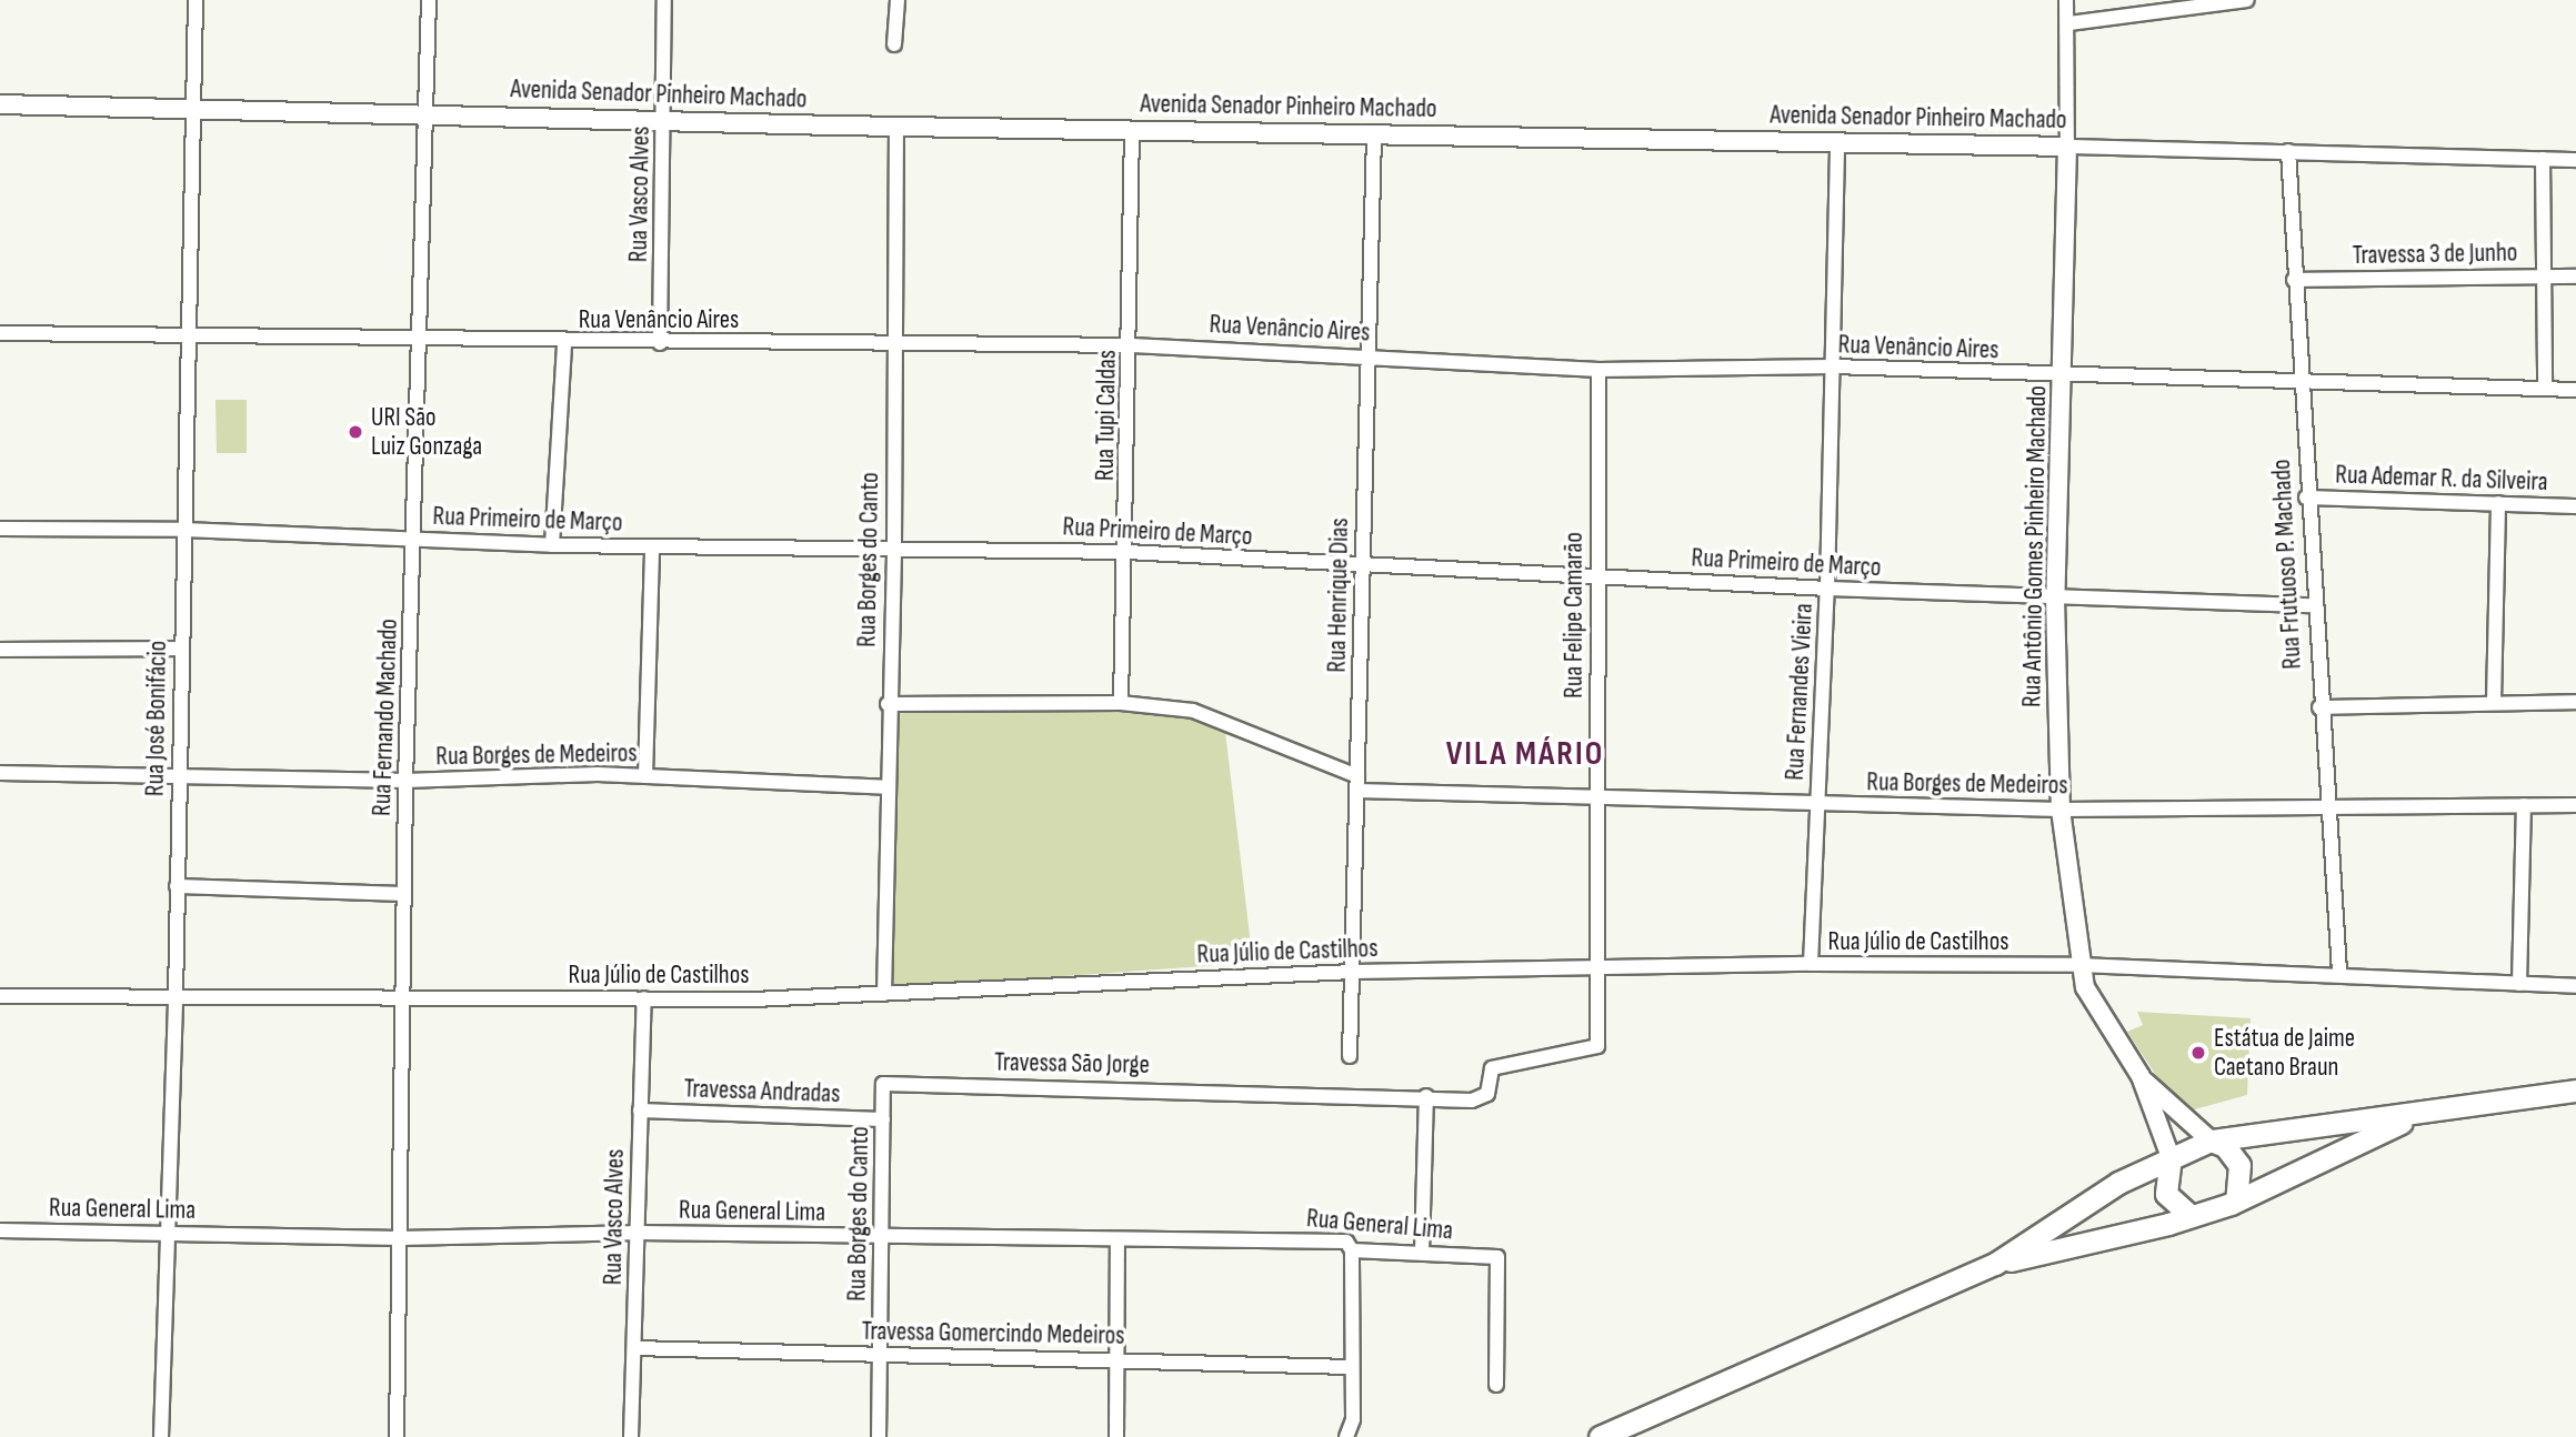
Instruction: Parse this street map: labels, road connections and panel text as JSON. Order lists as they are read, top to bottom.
{
  "streets": {
    "main road": ["Avenida Senador Pinheiro Machado", "Rua Antônio Gomes Pinheiro Machado"],
    "street": [
      "Rua Vasco Alves",
      "Travessa 3 de Junho",
      "Rua Venâncio Aires",
      "Rua Tupi Caldas",
      "Rua Ademar R. da Silveira",
      "Rua Primeiro de Março",
      "Rua Borges do Canto",
      "Rua Frutuoso P. Machado",
      "Rua Henrique Dias",
      "Rua Felipe Camarão",
      "Rua Fernandes Vieira",
      "Rua Fernando Machado",
      "Rua José Bonifácio",
      "Rua Borges de Medeiros",
      "Rua Júlio de Castilhos",
      "Travessa São Jorge",
      "Travessa Andradas",
      "Rua General Lima",
      "Travessa Gomercindo Medeiros"
    ]
  },
  "crossings": [
    ["Avenida Senador Pinheiro Machado", "Rua Vasco Alves"],
    ["Avenida Senador Pinheiro Machado", "Rua Tupi Caldas"],
    ["Avenida Senador Pinheiro Machado", "Rua Antônio Gomes Pinheiro Machado"],
    ["Avenida Senador Pinheiro Machado", "Rua Borges do Canto"],
    ["Avenida Senador Pinheiro Machado", "Rua Frutuoso P. Machado"],
    ["Avenida Senador Pinheiro Machado", "Rua Henrique Dias"],
    ["Avenida Senador Pinheiro Machado", "Rua Fernandes Vieira"],
    ["Avenida Senador Pinheiro Machado", "Rua Fernando Machado"],
    ["Avenida Senador Pinheiro Machado", "Rua José Bonifácio"],
    ["Rua Vasco Alves", "Rua Venâncio Aires"],
    ["Rua Vasco Alves", "Rua Júlio de Castilhos"],
    ["Rua Vasco Alves", "Travessa Andradas"],
    ["Rua Vasco Alves", "Rua General Lima"],
    ["Rua Vasco Alves", "Travessa Gomercindo Medeiros"],
    ["Travessa 3 de Junho", "Rua Frutuoso P. Machado"],
    ["Rua Venâncio Aires", "Rua Tupi Caldas"],
    ["Rua Venâncio Aires", "Rua Antônio Gomes Pinheiro Machado"],
    ["Rua Venâncio Aires", "Rua Borges do Canto"],
    ["Rua Venâncio Aires", "Rua Frutuoso P. Machado"],
    ["Rua Venâncio Aires", "Rua Henrique Dias"],
    ["Rua Venâncio Aires", "Rua Felipe Camarão"],
    ["Rua Venâncio Aires", "Rua Fernandes Vieira"],
    ["Rua Venâncio Aires", "Rua Fernando Machado"],
    ["Rua Venâncio Aires", "Rua José Bonifácio"],
    ["Rua Tupi Caldas", "Rua Primeiro de Março"],
    ["Rua Tupi Caldas", "Rua Borges de Medeiros"],
    ["Rua Ademar R. da Silveira", "Rua Frutuoso P. Machado"],
    ["Rua Primeiro de Março", "Rua Antônio Gomes Pinheiro Machado"],
    ["Rua Primeiro de Março", "Rua Borges do Canto"],
    ["Rua Primeiro de Março", "Rua Frutuoso P. Machado"],
    ["Rua Primeiro de Março", "Rua Henrique Dias"],
    ["Rua Primeiro de Março", "Rua Felipe Camarão"],
    ["Rua Primeiro de Março", "Rua Fernandes Vieira"],
    ["Rua Primeiro de Março", "Rua Fernando Machado"],
    ["Rua Primeiro de Março", "Rua José Bonifácio"],
    ["Rua Antônio Gomes Pinheiro Machado", "Rua Borges de Medeiros"],
    ["Rua Antônio Gomes Pinheiro Machado", "Rua Júlio de Castilhos"],
    ["Rua Borges do Canto", "Rua Borges de Medeiros"],
    ["Rua Borges do Canto", "Rua Júlio de Castilhos"],
    ["Rua Borges do Canto", "Travessa São Jorge"],
    ["Rua Borges do Canto", "Travessa Andradas"],
    ["Rua Borges do Canto", "Rua General Lima"],
    ["Rua Borges do Canto", "Travessa Gomercindo Medeiros"],
    ["Rua Frutuoso P. Machado", "Rua Borges de Medeiros"],
    ["Rua Frutuoso P. Machado", "Rua Júlio de Castilhos"],
    ["Rua Henrique Dias", "Rua Borges de Medeiros"],
    ["Rua Henrique Dias", "Rua Júlio de Castilhos"],
    ["Rua Felipe Camarão", "Rua Borges de Medeiros"],
    ["Rua Felipe Camarão", "Rua Júlio de Castilhos"],
    ["Rua Felipe Camarão", "Travessa São Jorge"],
    ["Rua Fernandes Vieira", "Rua Borges de Medeiros"],
    ["Rua Fernandes Vieira", "Rua Júlio de Castilhos"],
    ["Rua Fernando Machado", "Rua Borges de Medeiros"],
    ["Rua Fernando Machado", "Rua Júlio de Castilhos"],
    ["Rua Fernando Machado", "Rua General Lima"],
    ["Rua José Bonifácio", "Rua Borges de Medeiros"],
    ["Rua José Bonifácio", "Rua Júlio de Castilhos"],
    ["Rua José Bonifácio", "Rua General Lima"]
  ],
  "districts": ["VILA MÁRIO"],
  "places": ["URI São Luiz Gonzaga", "Estátua de Jaime Caetano Braun"]
}
